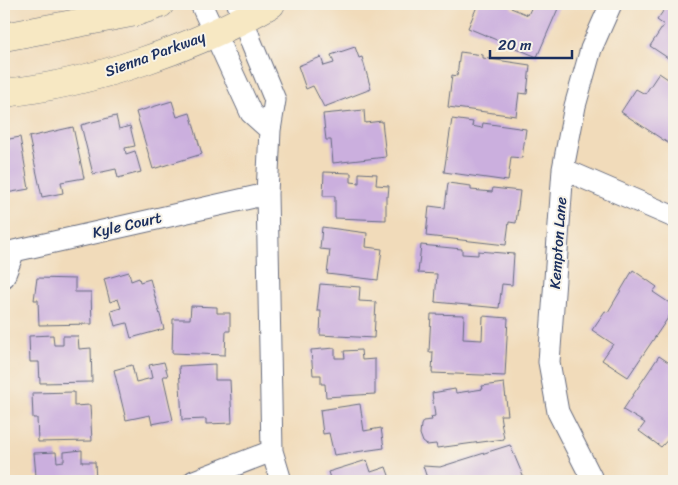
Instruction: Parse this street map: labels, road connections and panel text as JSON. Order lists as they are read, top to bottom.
{
  "streets": {
    "main road": ["Sienna Parkway"],
    "street": ["Kyle Court", "Kempton Lane"]
  },
  "scale_bar": "20 m"
}
